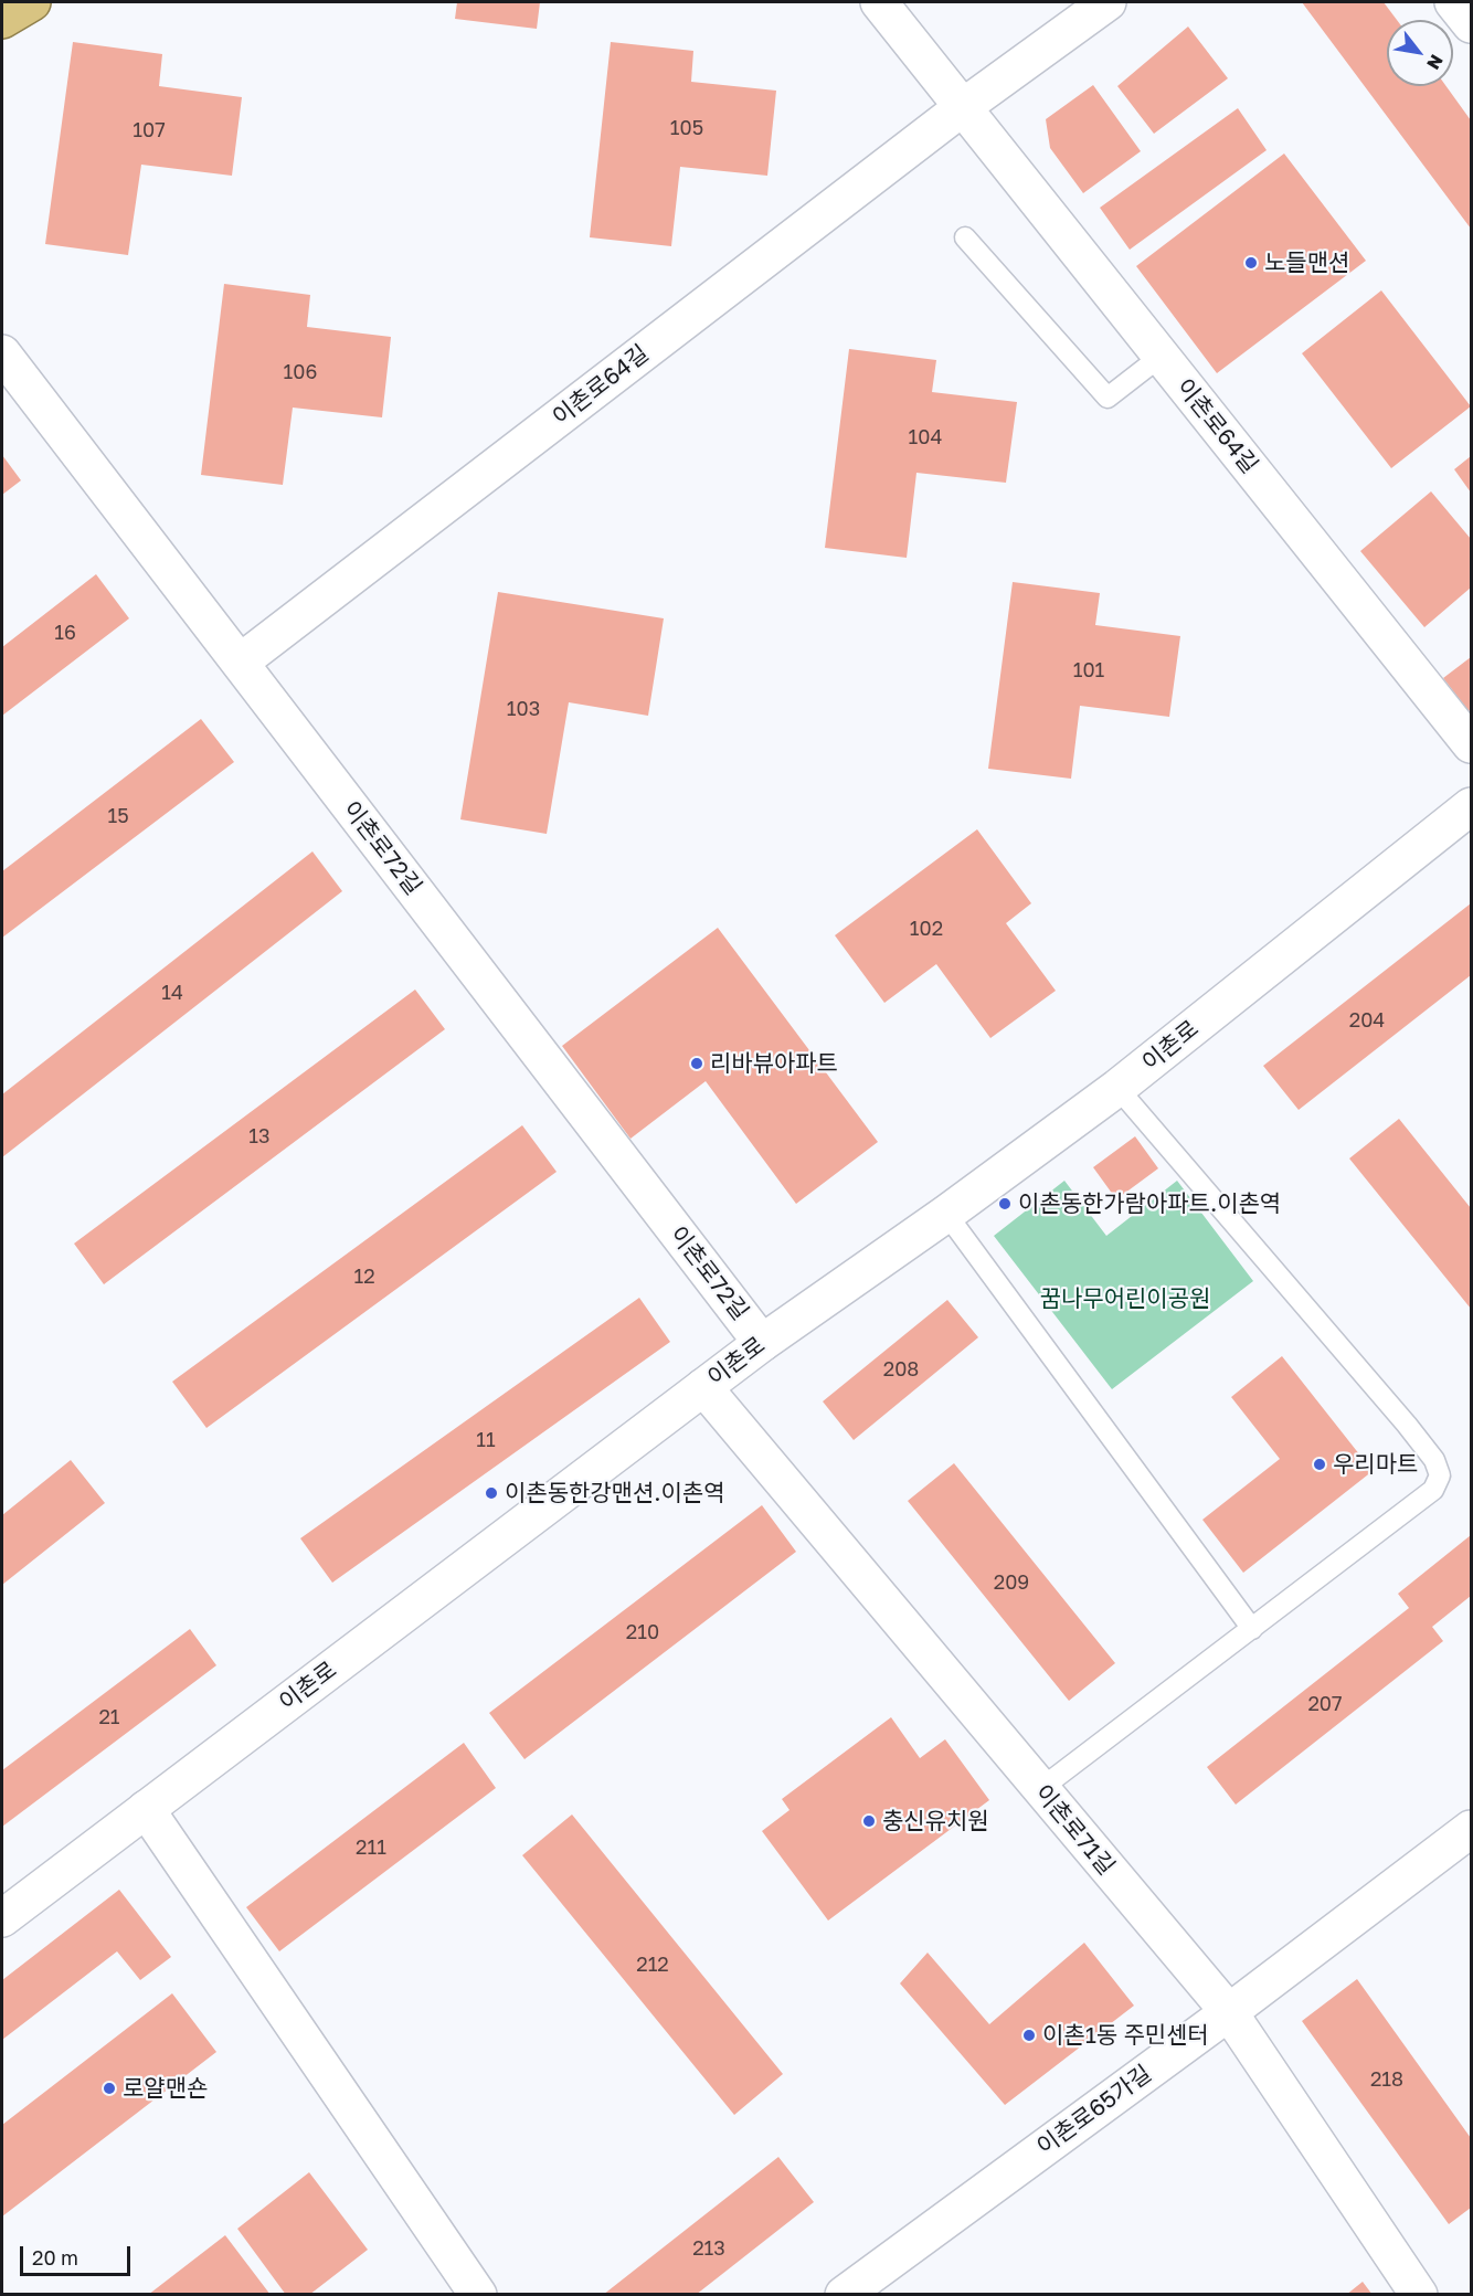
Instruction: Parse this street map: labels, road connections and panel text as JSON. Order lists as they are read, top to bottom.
{
  "streets": {
    "street": [
      "이촌로64길",
      "이촌로72길",
      "이촌로",
      "이촌로71길",
      "이촌로65가길"
    ]
  },
  "crossings": [
    ["이촌로64길", "이촌로72길"],
    ["이촌로72길", "이촌로"],
    ["이촌로", "이촌로71길"],
    ["이촌로71길", "이촌로65가길"]
  ],
  "parks": ["꿈나무어린이공원"],
  "places": [
    "노들맨션",
    "리바뷰아파트",
    "이촌동한가람아파트.이촌역",
    "우리마트",
    "이촌동한강맨션.이촌역",
    "충신유치원",
    "이촌1동 주민센터",
    "로얄맨숀"
  ],
  "house_numbers": [
    "105",
    "107",
    "106",
    "104",
    "16",
    "101",
    "103",
    "15",
    "102",
    "14",
    "204",
    "13",
    "12",
    "208",
    "11",
    "209",
    "210",
    "207",
    "21",
    "211",
    "212",
    "218",
    "213"
  ],
  "scale_bar": "20 m",
  "north": "bottom right"
}
